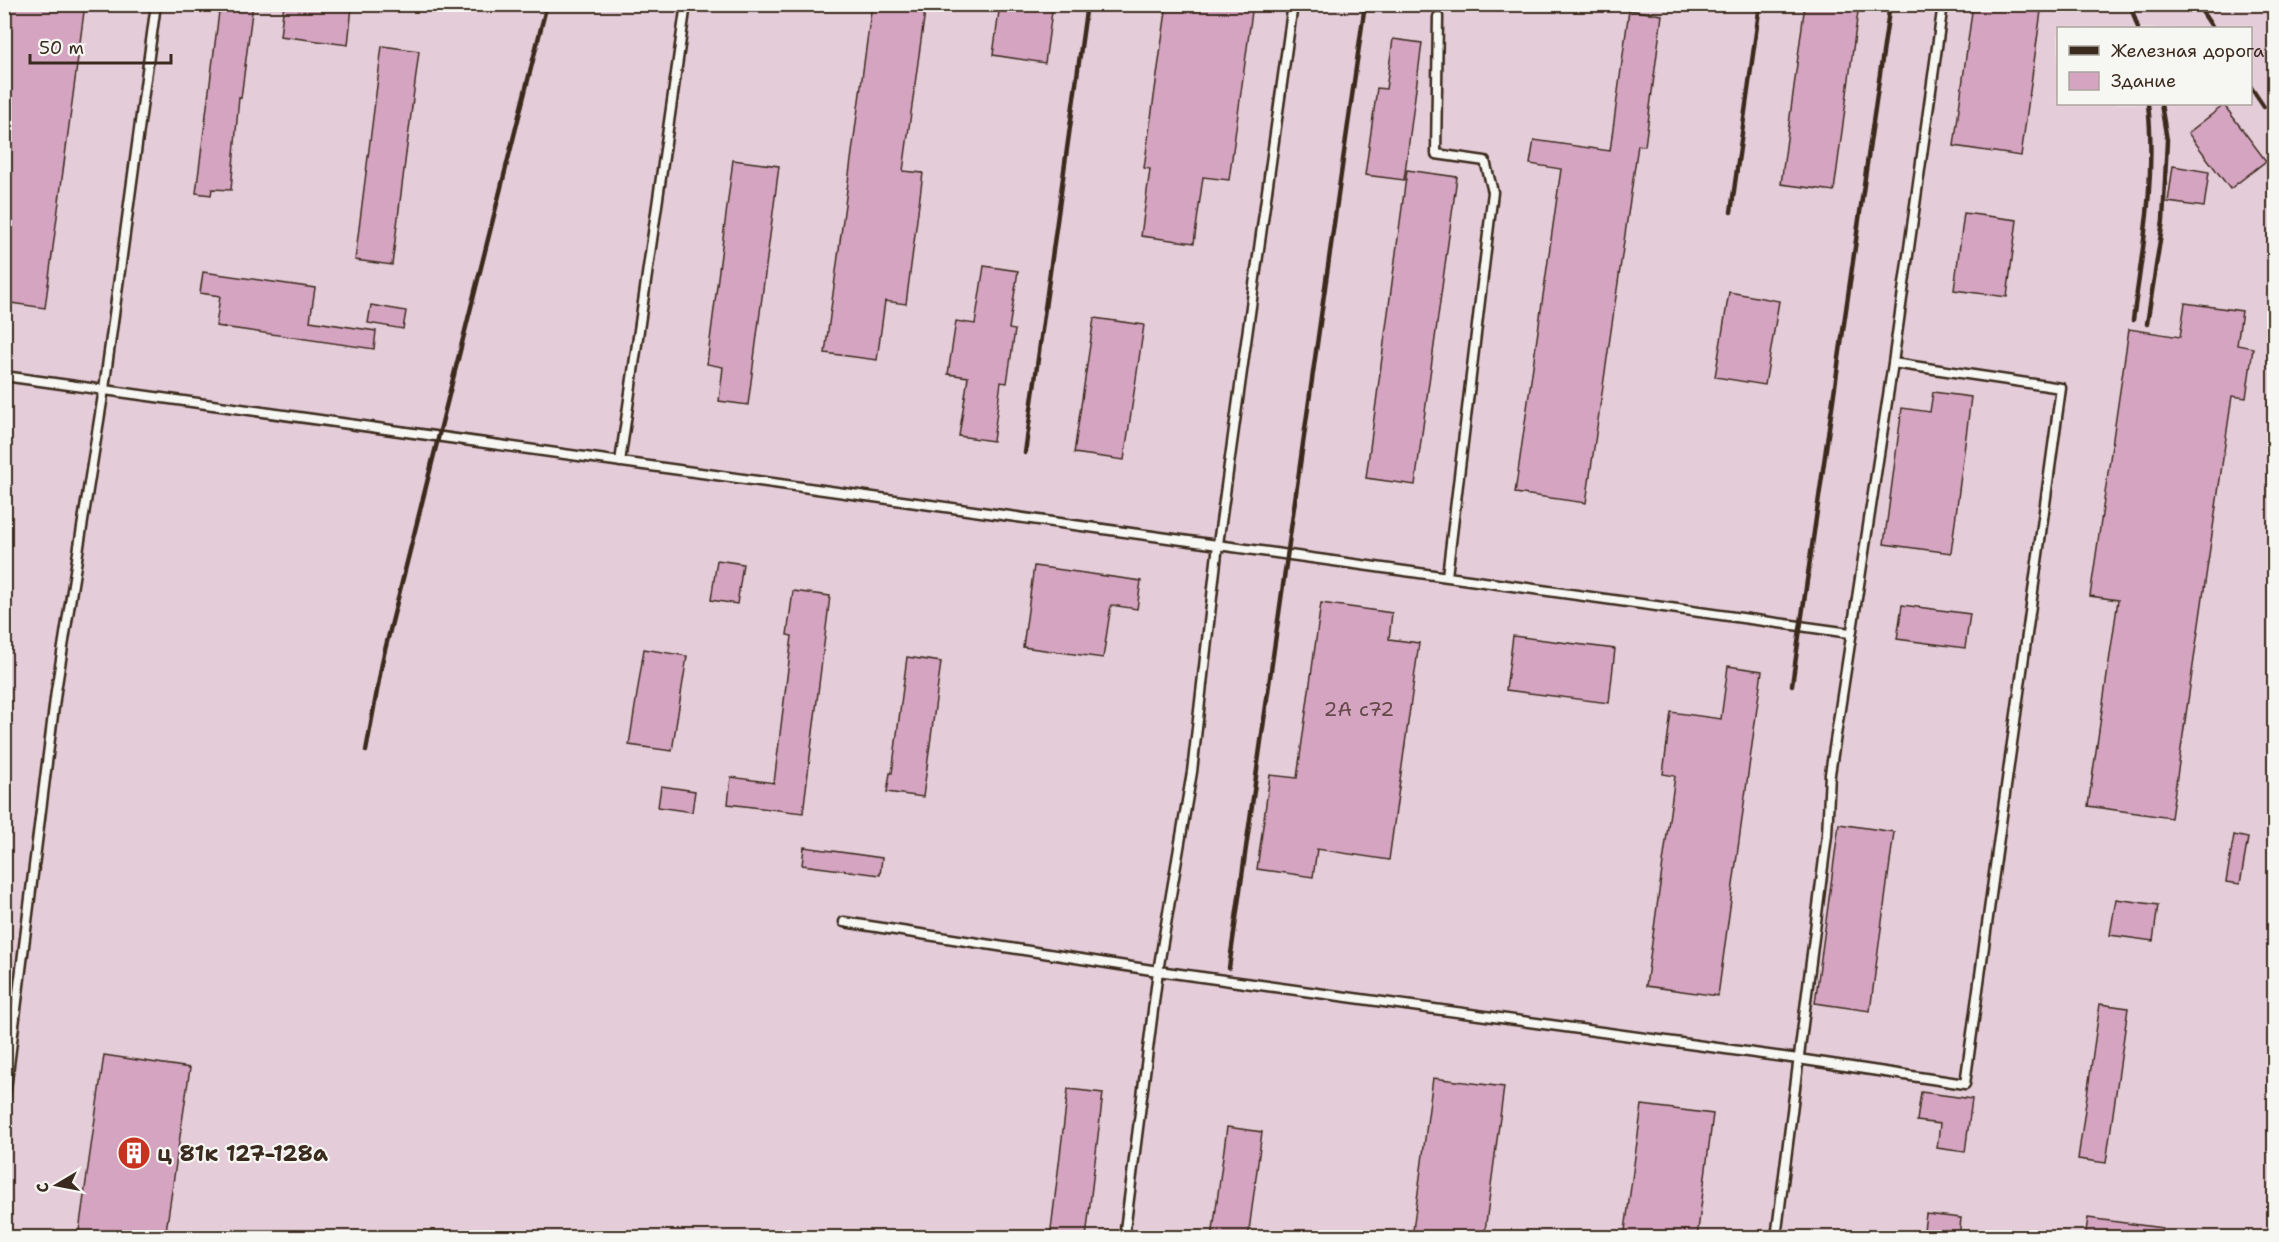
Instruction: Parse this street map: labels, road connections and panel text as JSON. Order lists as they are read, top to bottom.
{
  "places": {
    "building": ["ц 81к 127-128а"]
  },
  "house_numbers": ["2А с72"],
  "legend": ["Железная дорога", "Здание"],
  "scale_bar": "50 m",
  "north": "left"
}
